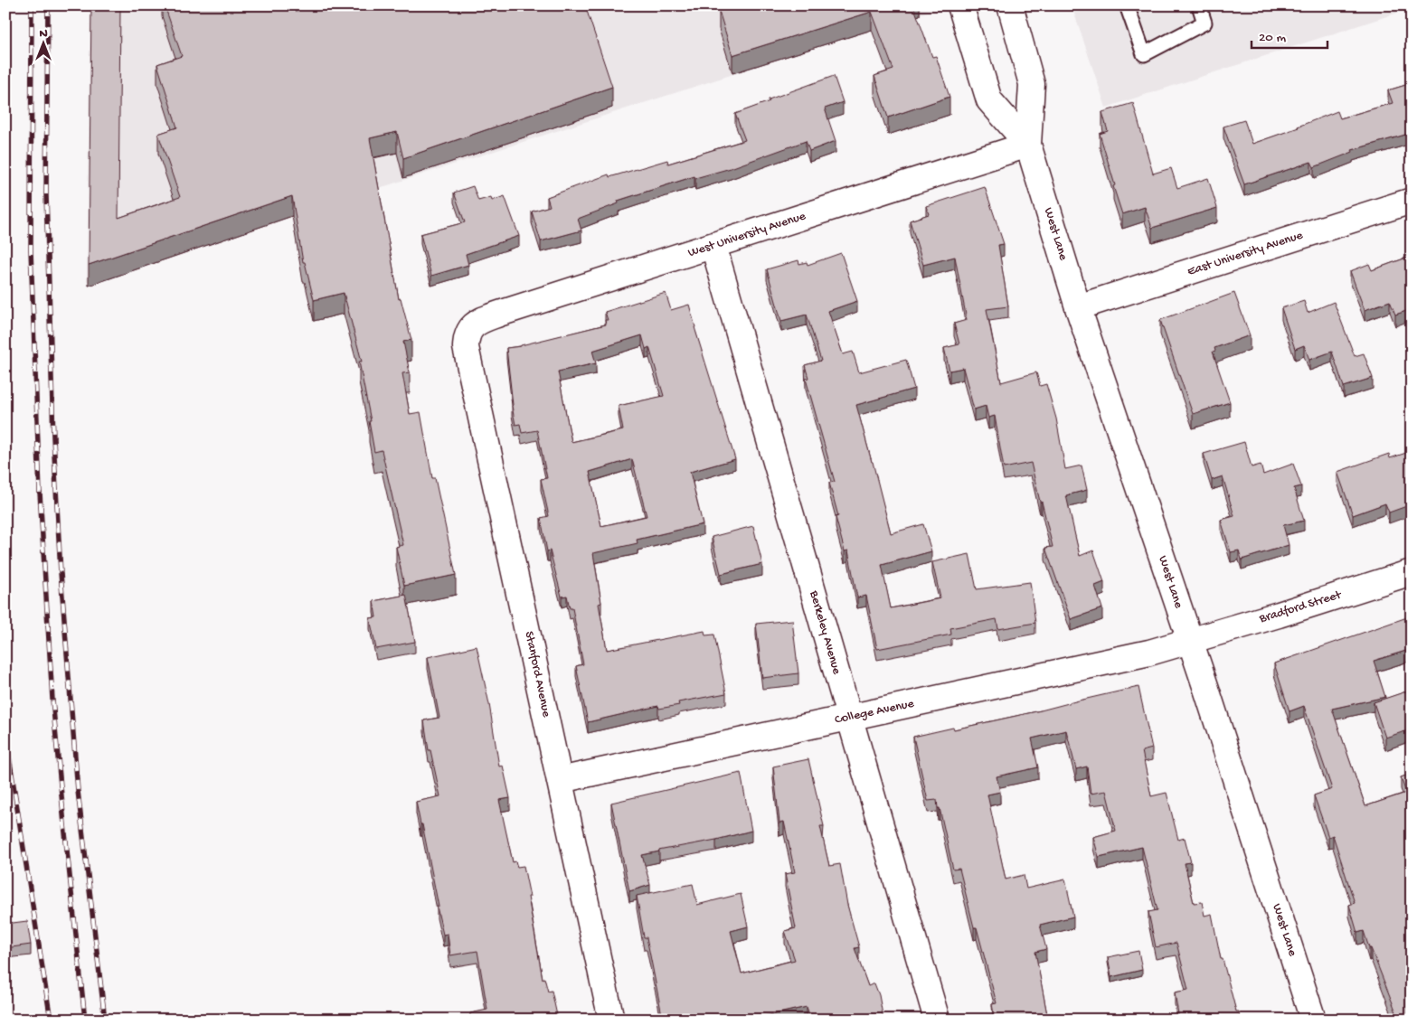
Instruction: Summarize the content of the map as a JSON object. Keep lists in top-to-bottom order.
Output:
{
  "streets": {
    "street": [
      "West Lane",
      "West University Avenue",
      "East University Avenue",
      "Bradford Street",
      "Berkeley Avenue",
      "Stanford Avenue",
      "College Avenue"
    ]
  },
  "crossings": [
    ["West Lane", "West University Avenue"],
    ["West Lane", "East University Avenue"],
    ["West Lane", "Bradford Street"],
    ["West Lane", "College Avenue"],
    ["West University Avenue", "Berkeley Avenue"],
    ["West University Avenue", "Stanford Avenue"],
    ["Bradford Street", "College Avenue"],
    ["Berkeley Avenue", "College Avenue"],
    ["Stanford Avenue", "College Avenue"]
  ],
  "scale_bar": "20 m",
  "north": "top"
}
